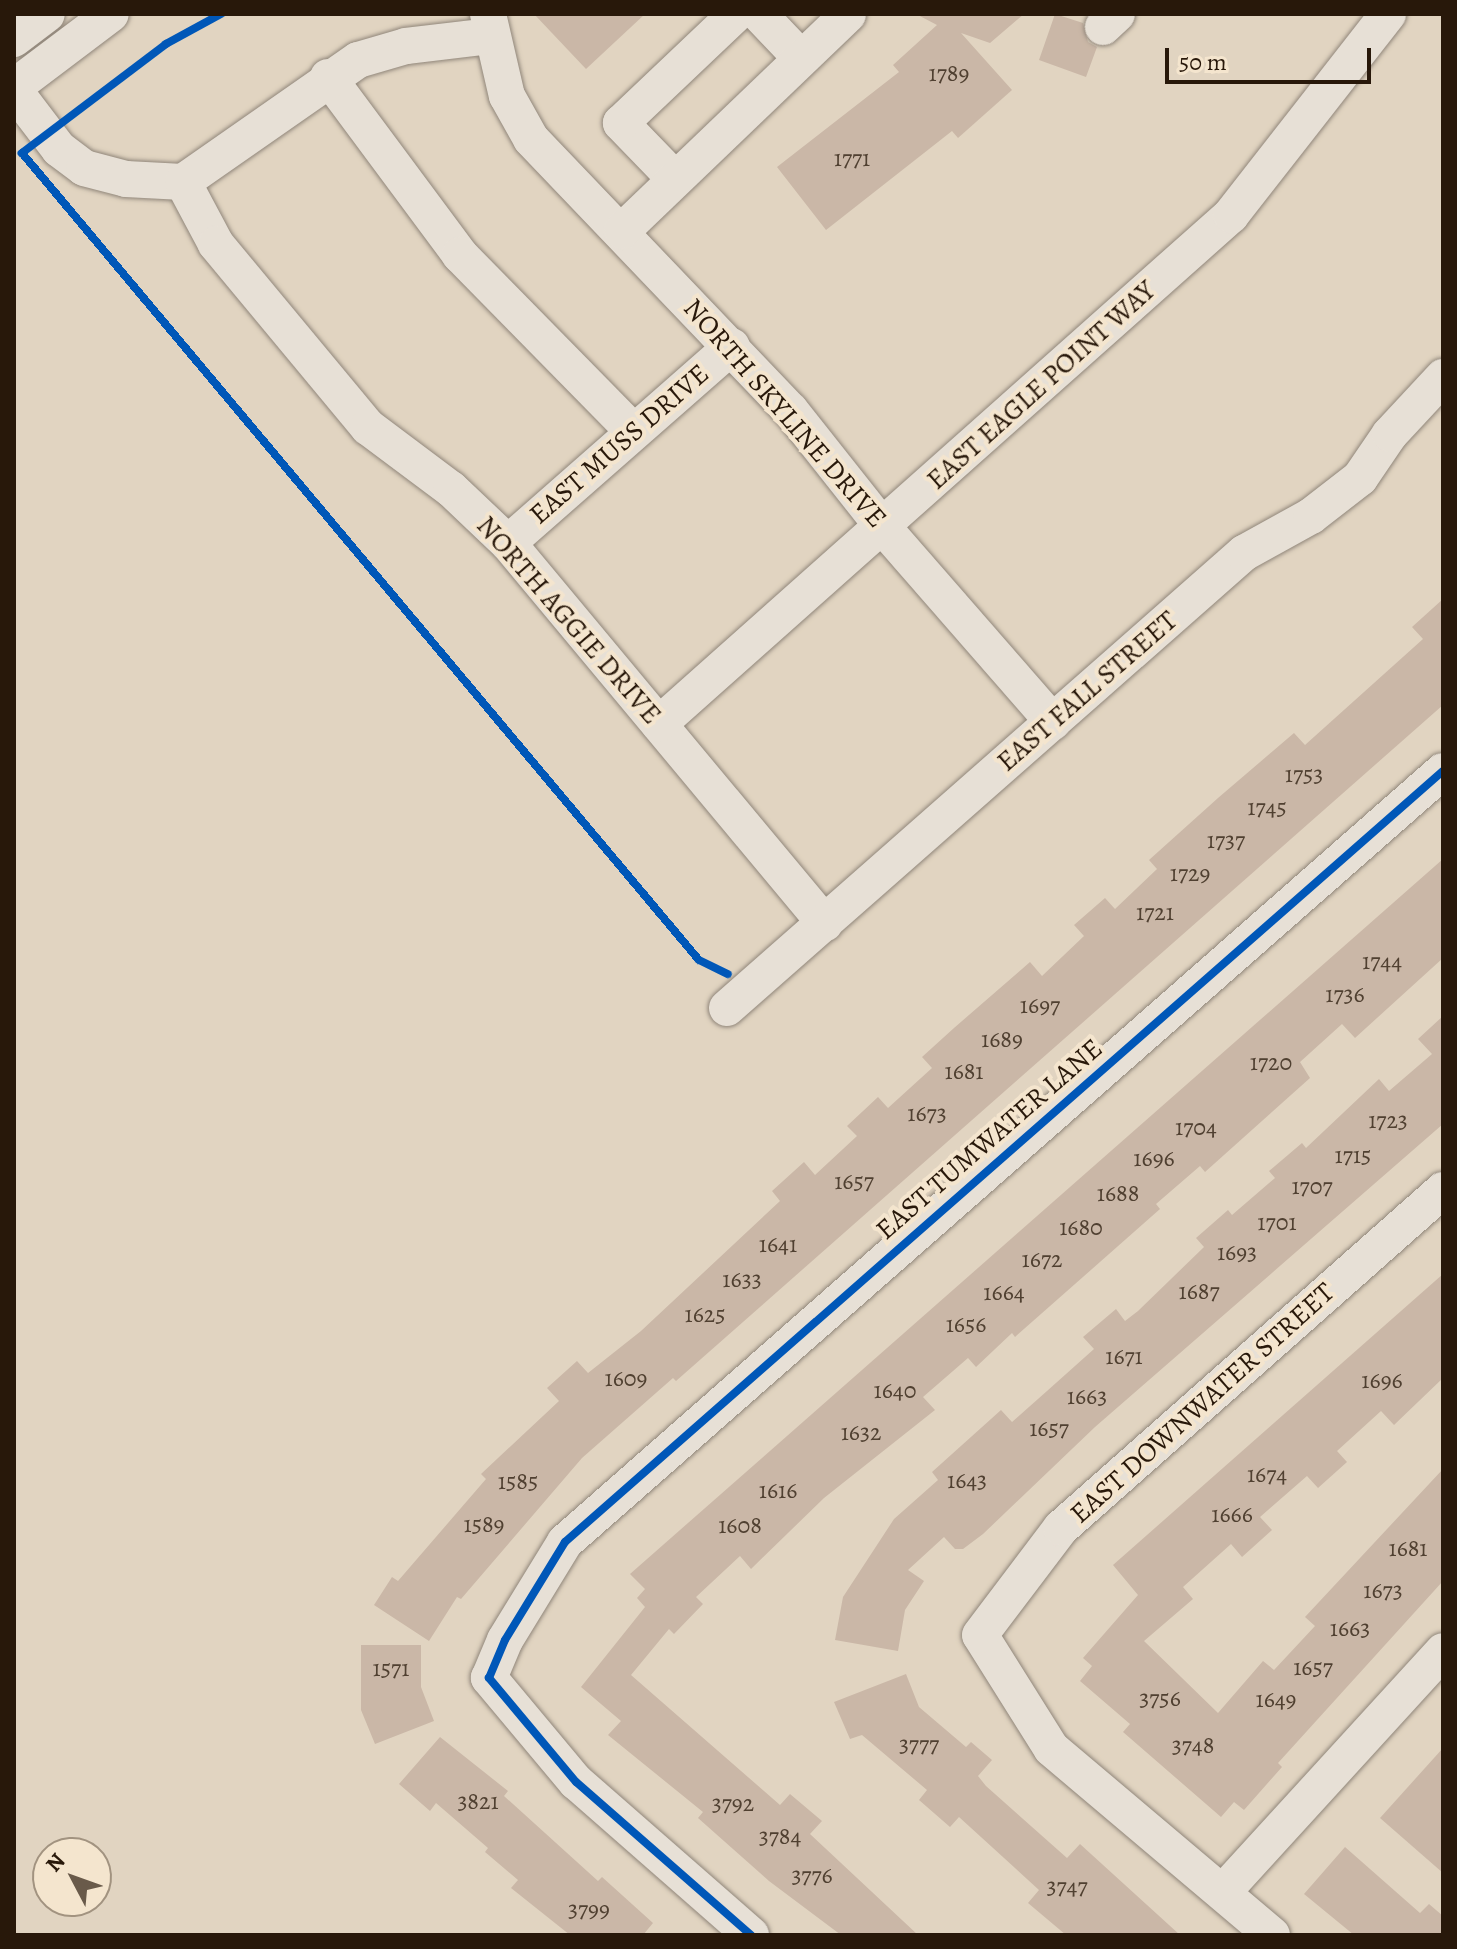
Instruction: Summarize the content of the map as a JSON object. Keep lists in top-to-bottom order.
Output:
{
  "streets": {
    "street": [
      "EAST EAGLE POINT WAY",
      "NORTH SKYLINE DRIVE",
      "EAST MUSS DRIVE",
      "NORTH AGGIE DRIVE",
      "EAST FALL STREET",
      "EAST TUMWATER LANE",
      "EAST DOWNWATER STREET"
    ]
  },
  "crossings": [
    ["EAST EAGLE POINT WAY", "NORTH SKYLINE DRIVE"],
    ["EAST EAGLE POINT WAY", "NORTH AGGIE DRIVE"],
    ["NORTH SKYLINE DRIVE", "EAST MUSS DRIVE"],
    ["NORTH SKYLINE DRIVE", "EAST FALL STREET"],
    ["EAST MUSS DRIVE", "NORTH AGGIE DRIVE"],
    ["NORTH AGGIE DRIVE", "EAST FALL STREET"]
  ],
  "house_numbers": [
    "1789",
    "1771",
    "1753",
    "1745",
    "1737",
    "1729",
    "1721",
    "1744",
    "1736",
    "1697",
    "1689",
    "1720",
    "1681",
    "1673",
    "1723",
    "1704",
    "1715",
    "1696",
    "1657",
    "1707",
    "1688",
    "1701",
    "1680",
    "1641",
    "1693",
    "1672",
    "1633",
    "1687",
    "1664",
    "1625",
    "1656",
    "1671",
    "1609",
    "1696",
    "1640",
    "1663",
    "1657",
    "1632",
    "1674",
    "1643",
    "1585",
    "1616",
    "1666",
    "1589",
    "1608",
    "1681",
    "1673",
    "1663",
    "1657",
    "1571",
    "3756",
    "1649",
    "3777",
    "3748",
    "3821",
    "3792",
    "3784",
    "3776",
    "3747",
    "3799"
  ],
  "scale_bar": "50 m",
  "north": "top left"
}
